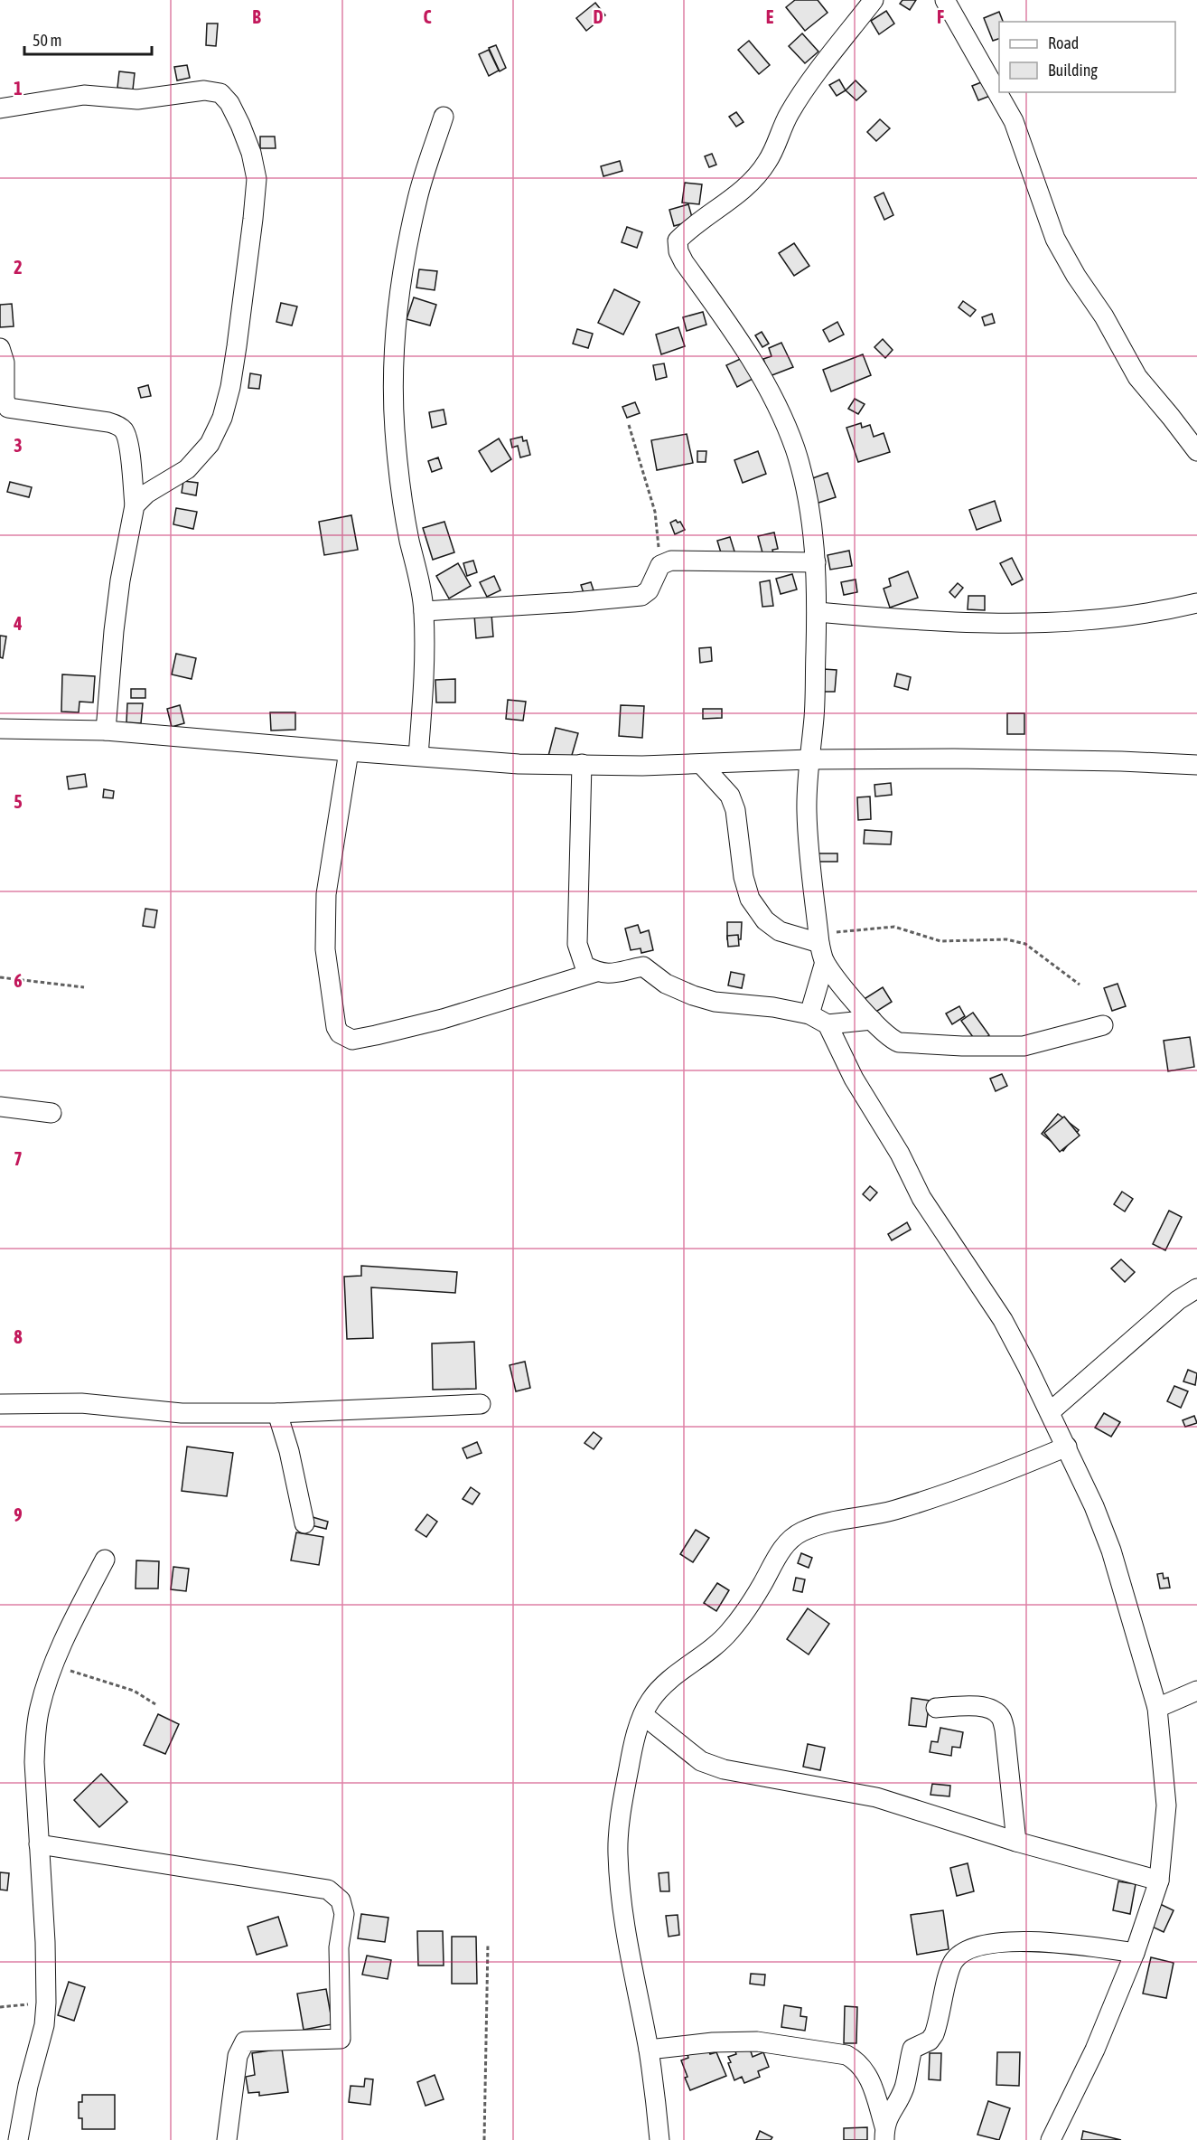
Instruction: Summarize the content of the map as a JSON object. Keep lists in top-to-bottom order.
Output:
{
  "legend": ["Road", "Building"],
  "scale_bar": "50 m",
  "grid": {
    "columns": [
      "B",
      "C",
      "D",
      "E",
      "F"
    ],
    "rows": [
      "1",
      "2",
      "3",
      "4",
      "5",
      "6",
      "7",
      "8",
      "9"
    ]
  }
}
